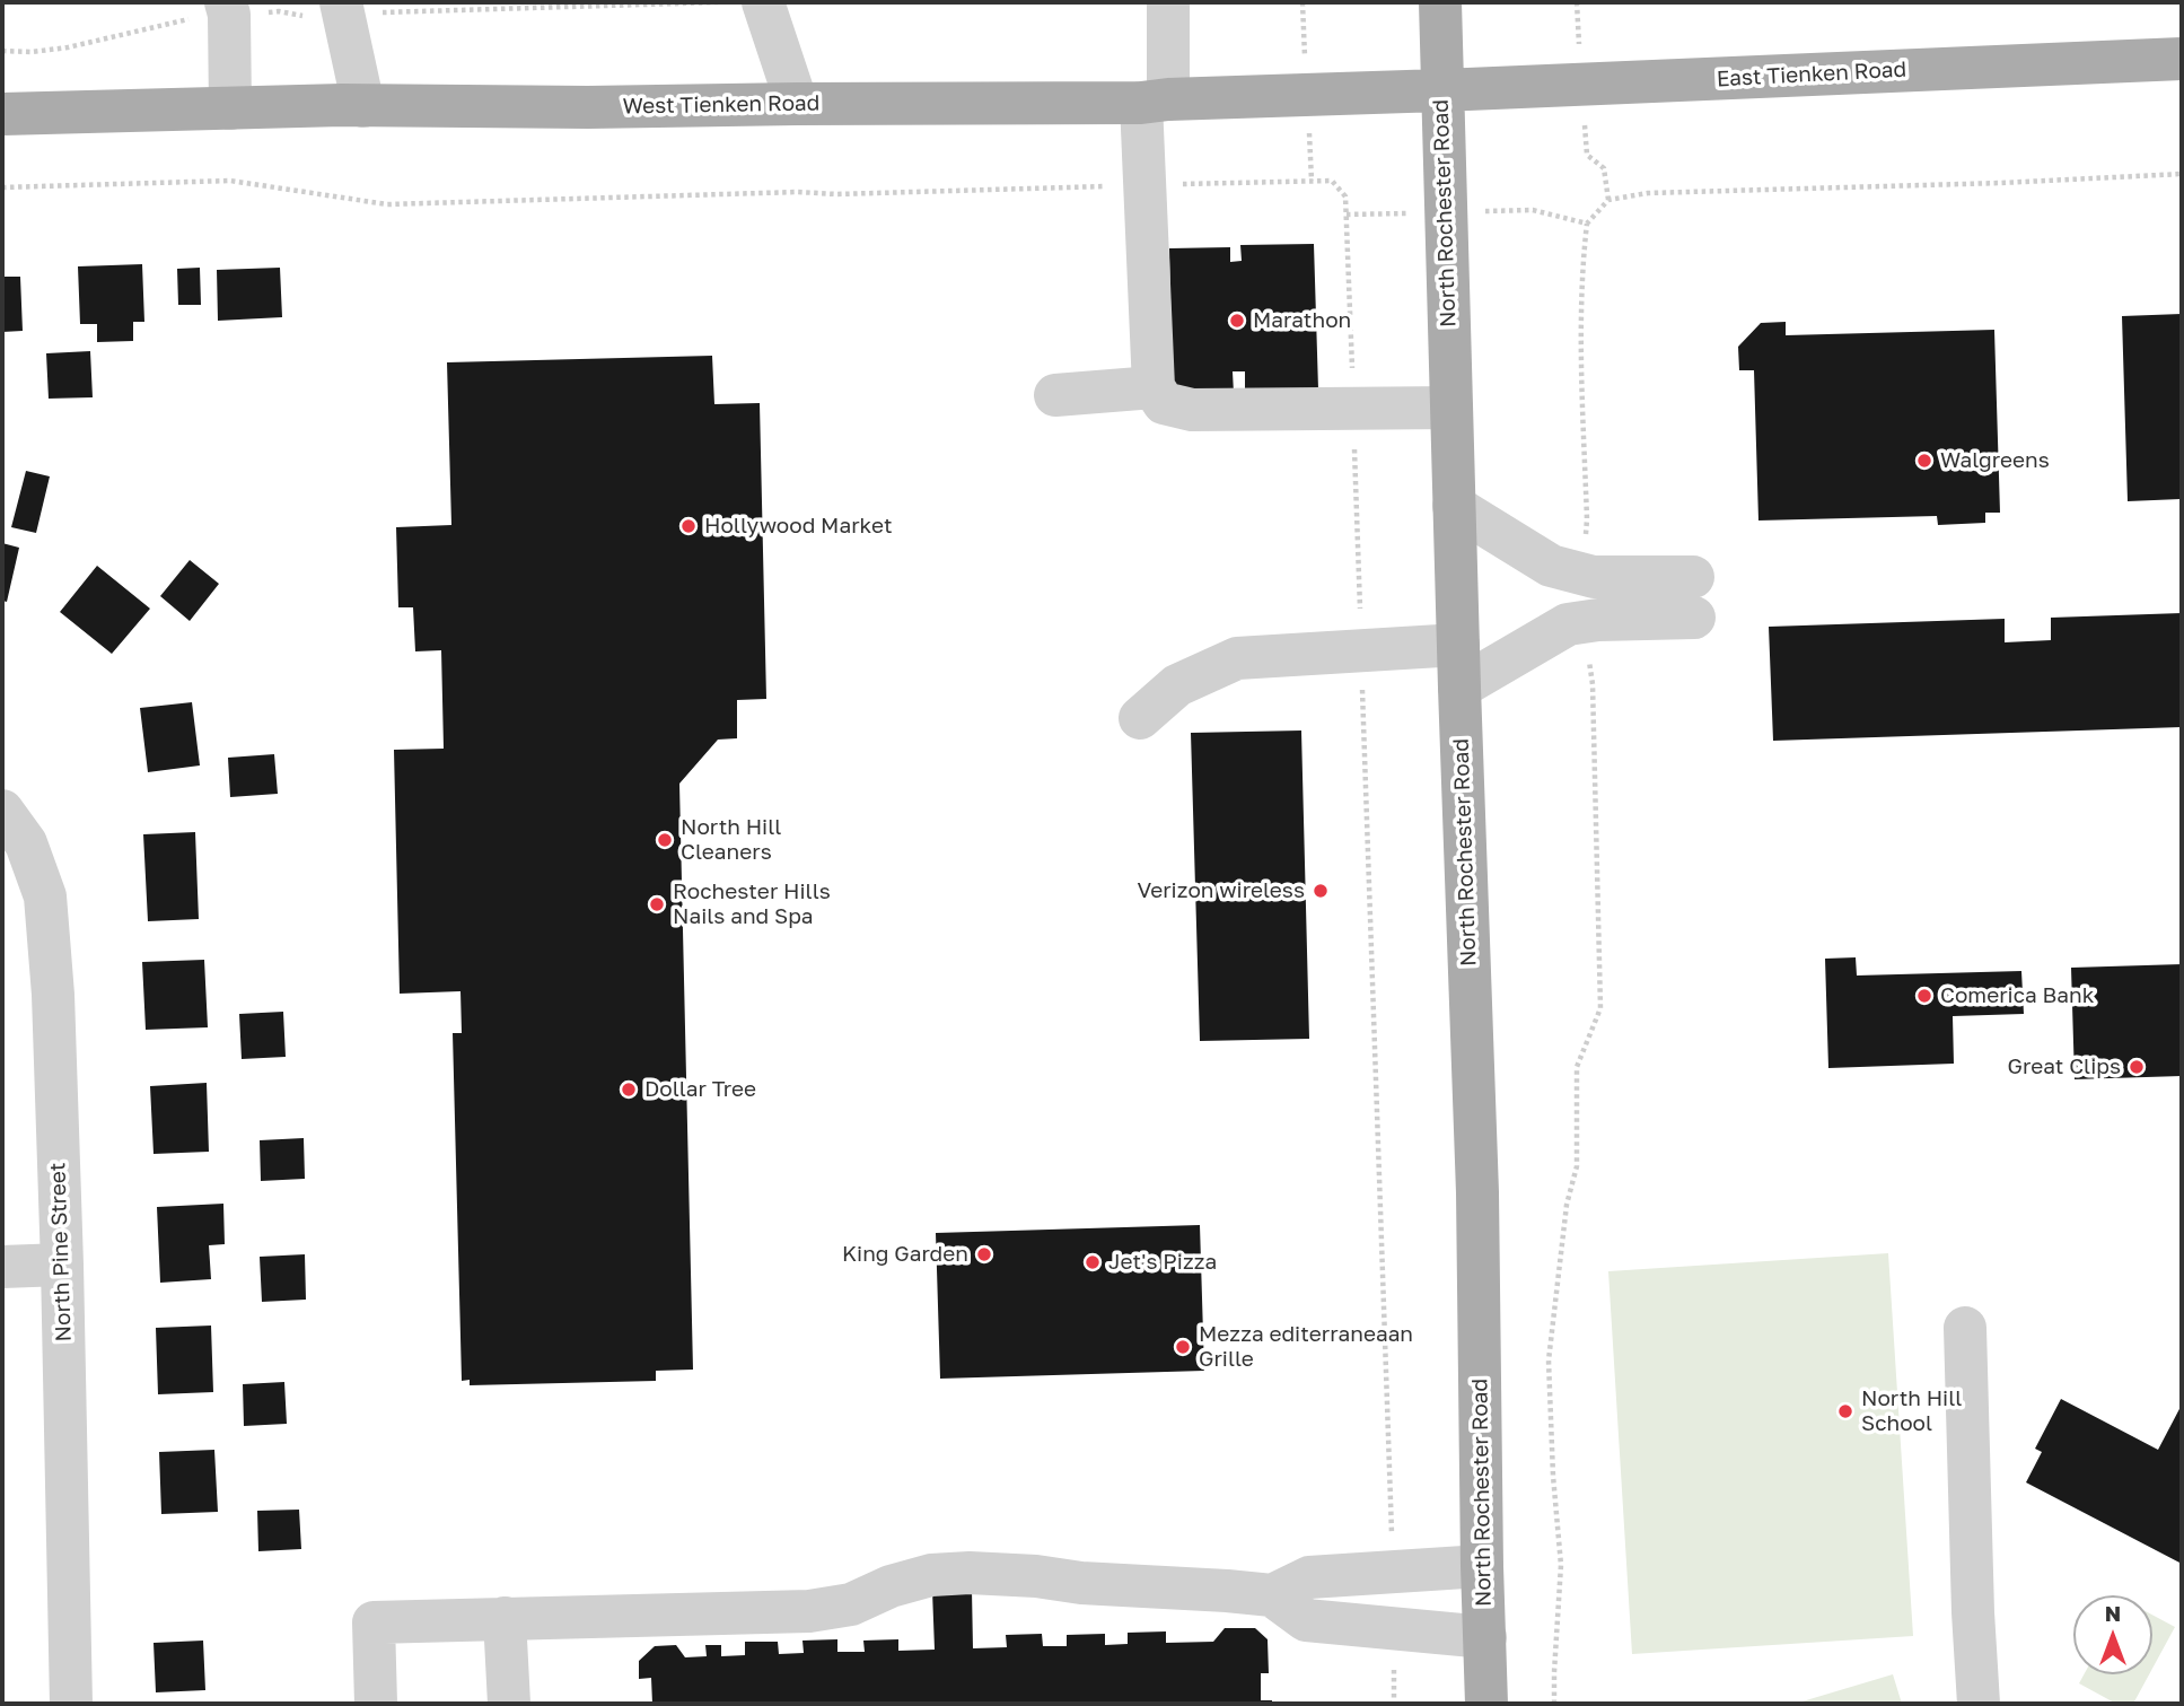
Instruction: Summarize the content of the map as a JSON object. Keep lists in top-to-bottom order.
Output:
{
  "streets": {
    "main road": ["East Tienken Road", "West Tienken Road", "North Rochester Road"],
    "street": ["North Pine Street"]
  },
  "crossings": [
    ["East Tienken Road", "West Tienken Road"],
    ["East Tienken Road", "North Rochester Road"],
    ["West Tienken Road", "North Rochester Road"]
  ],
  "places": [
    "Marathon",
    "Walgreens",
    "Hollywood Market",
    "North Hill Cleaners",
    "Verizon wireless",
    "Rochester Hills Nails and Spa",
    "Comerica Bank",
    "Great Clips",
    "Dollar Tree",
    "King Garden",
    "Jet's Pizza",
    "Mezza editerraneaan Grille",
    "North Hill School"
  ],
  "north": "top"
}
